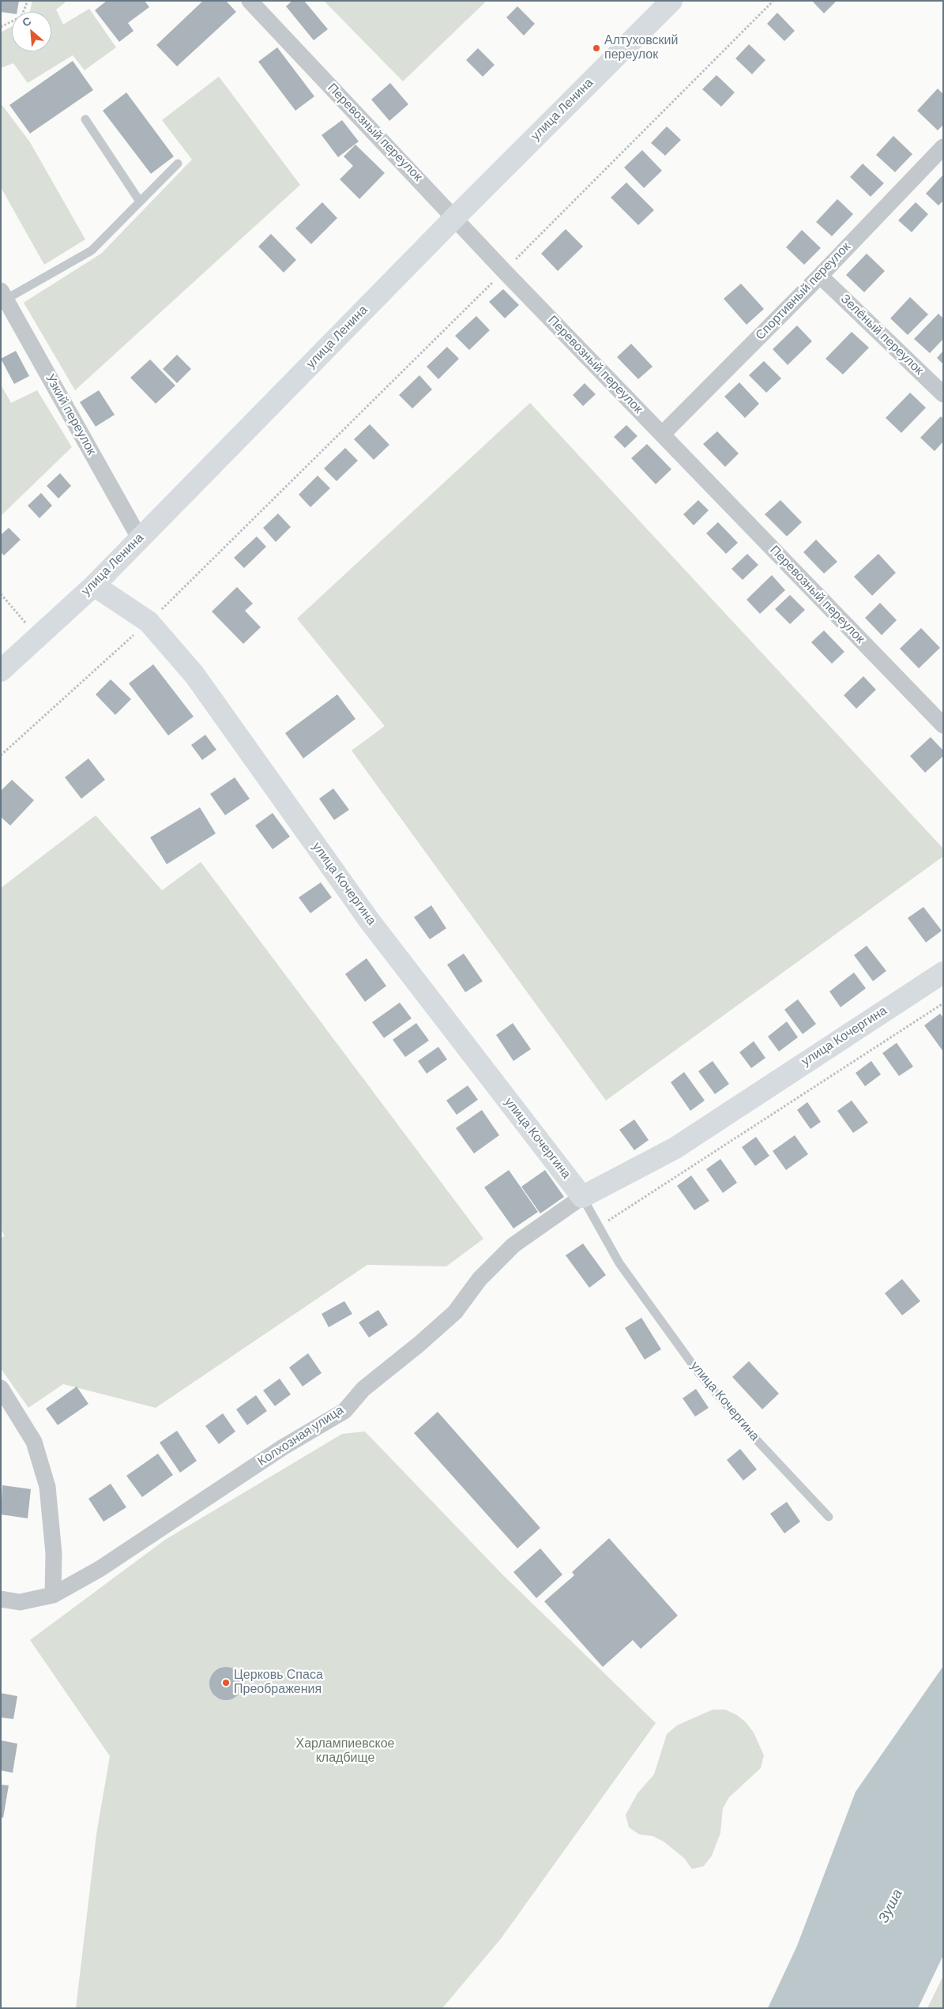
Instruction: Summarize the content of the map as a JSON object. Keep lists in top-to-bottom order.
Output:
{
  "streets": {
    "main road": ["улица Ленина", "улица Кочергина"],
    "street": [
      "Перевозный переулок",
      "Спортивный переулок",
      "Зелёный переулок",
      "Узкий переулок",
      "Колхозная улица"
    ]
  },
  "crossings": [
    ["улица Ленина", "Перевозный переулок"],
    ["улица Ленина", "Узкий переулок"],
    ["улица Ленина", "улица Кочергина"],
    ["Перевозный переулок", "Спортивный переулок"],
    ["Спортивный переулок", "Зелёный переулок"],
    ["улица Кочергина", "Колхозная улица"]
  ],
  "water": ["Зуша"],
  "parks": ["Харлампиевское кладбище"],
  "places": ["Алтуховский переулок", "Церковь Спаса Преображения"],
  "north": "top left"
}
